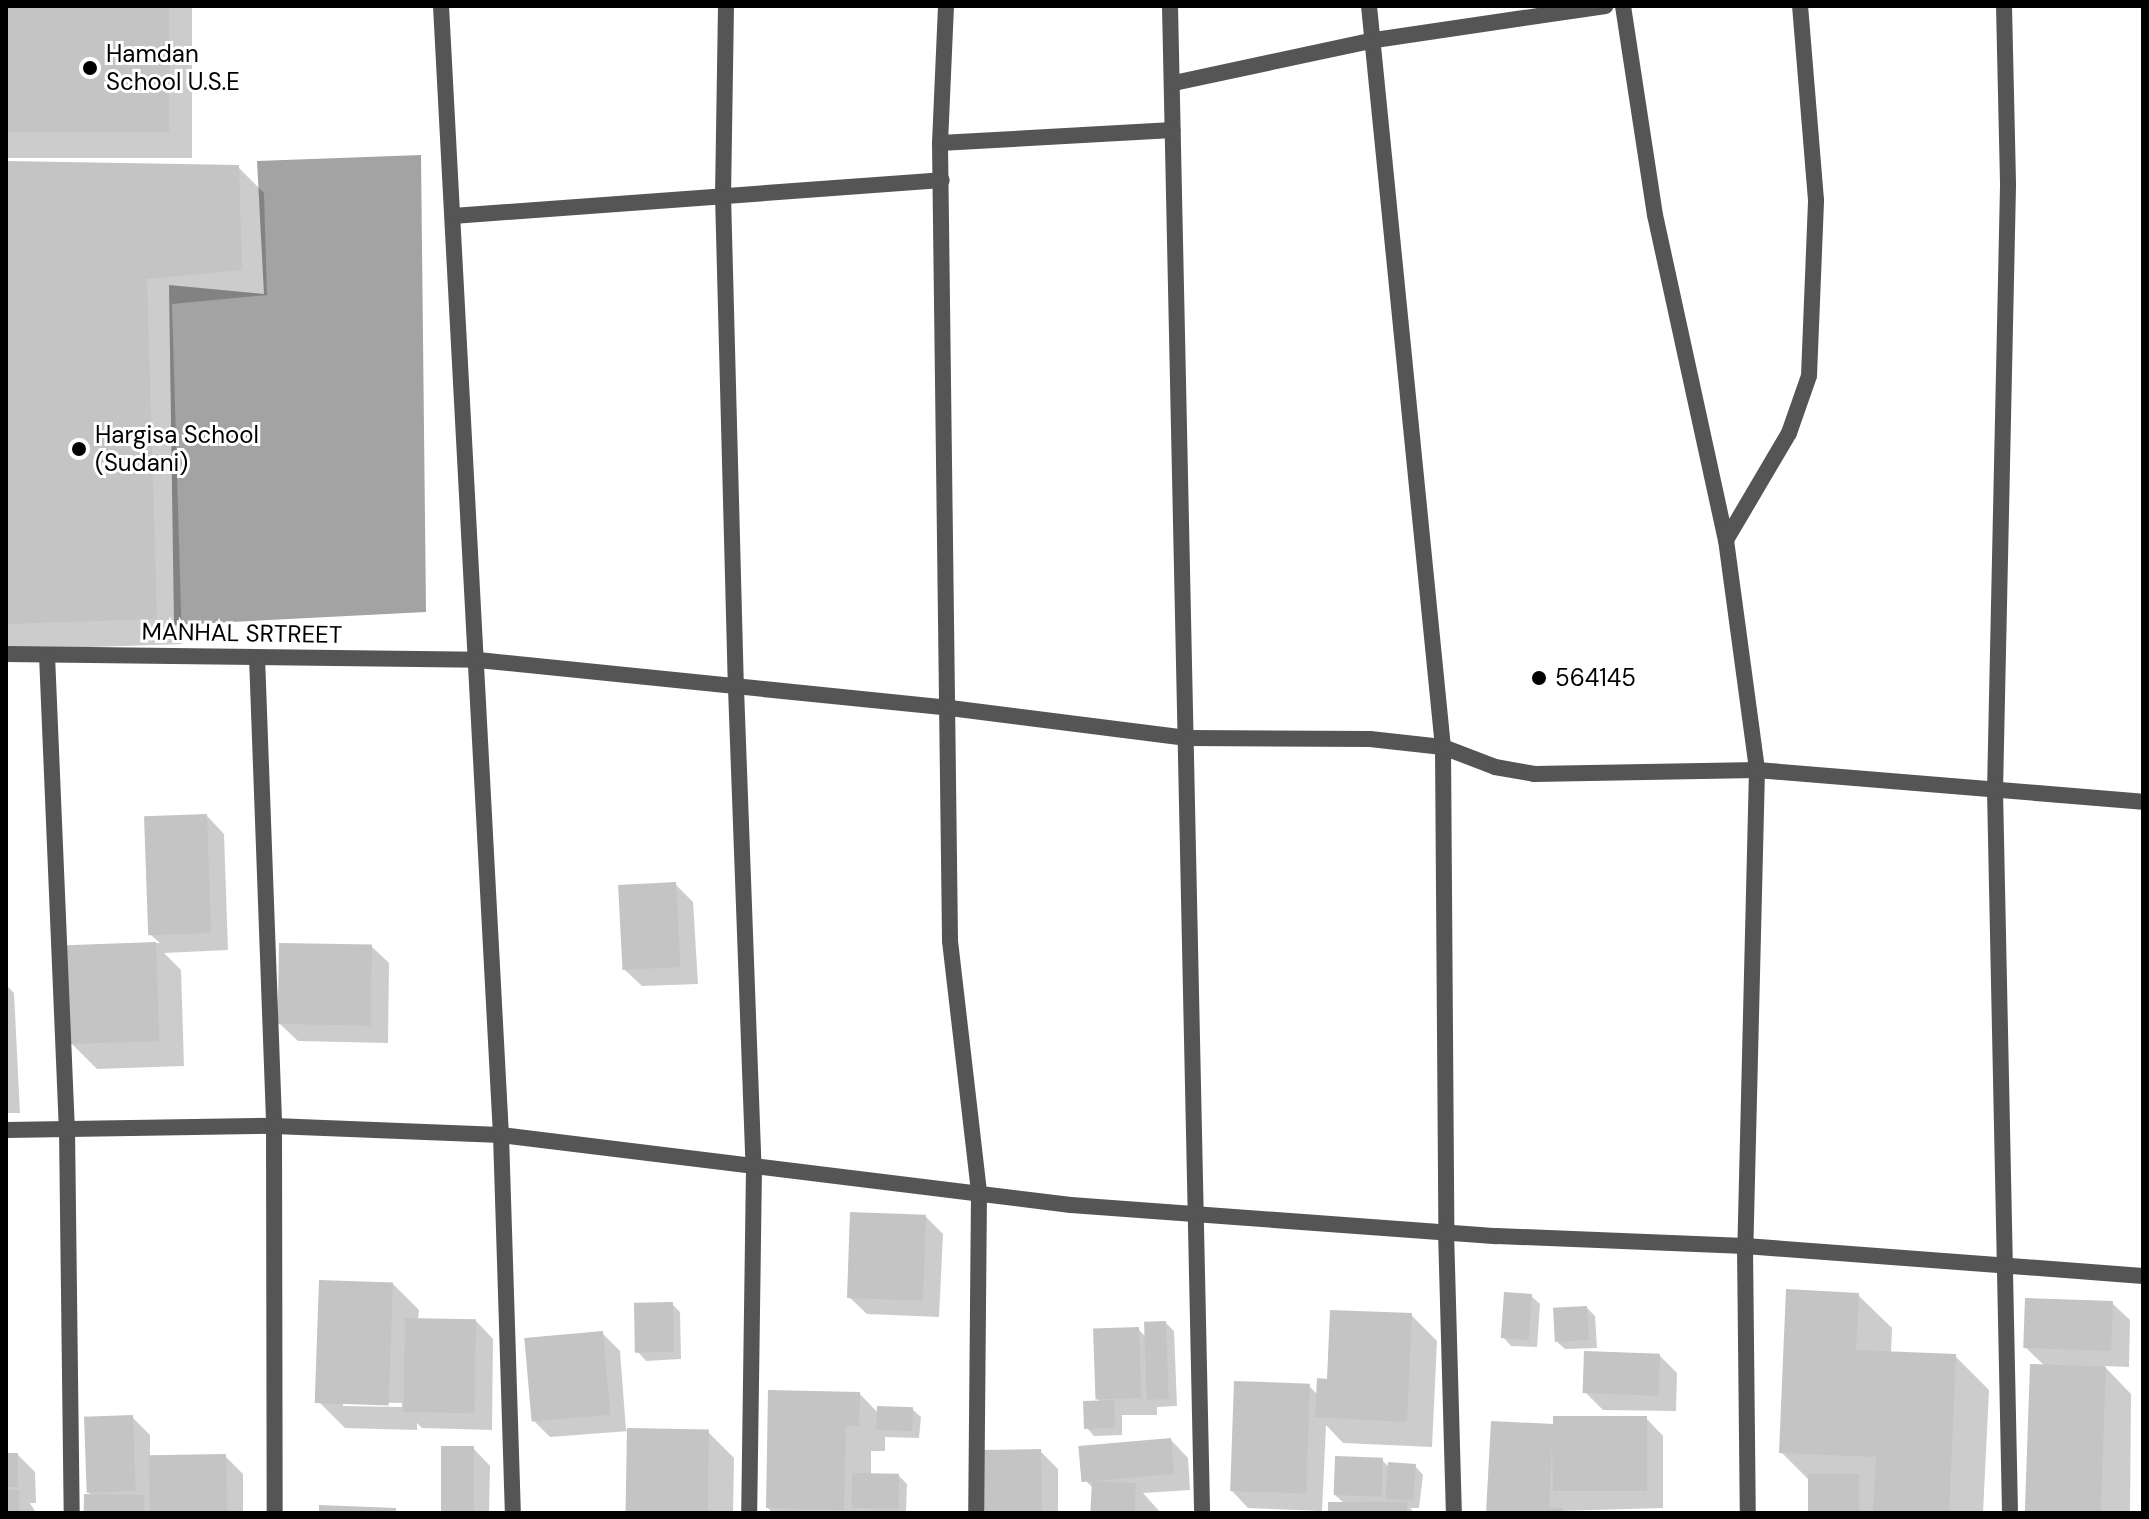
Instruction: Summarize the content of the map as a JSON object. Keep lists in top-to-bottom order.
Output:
{
  "streets": {
    "street": ["MANHAL SRTREET"]
  },
  "places": ["Hamdan School U.S.E", "Hargisa School (Sudani)", "564145"]
}
